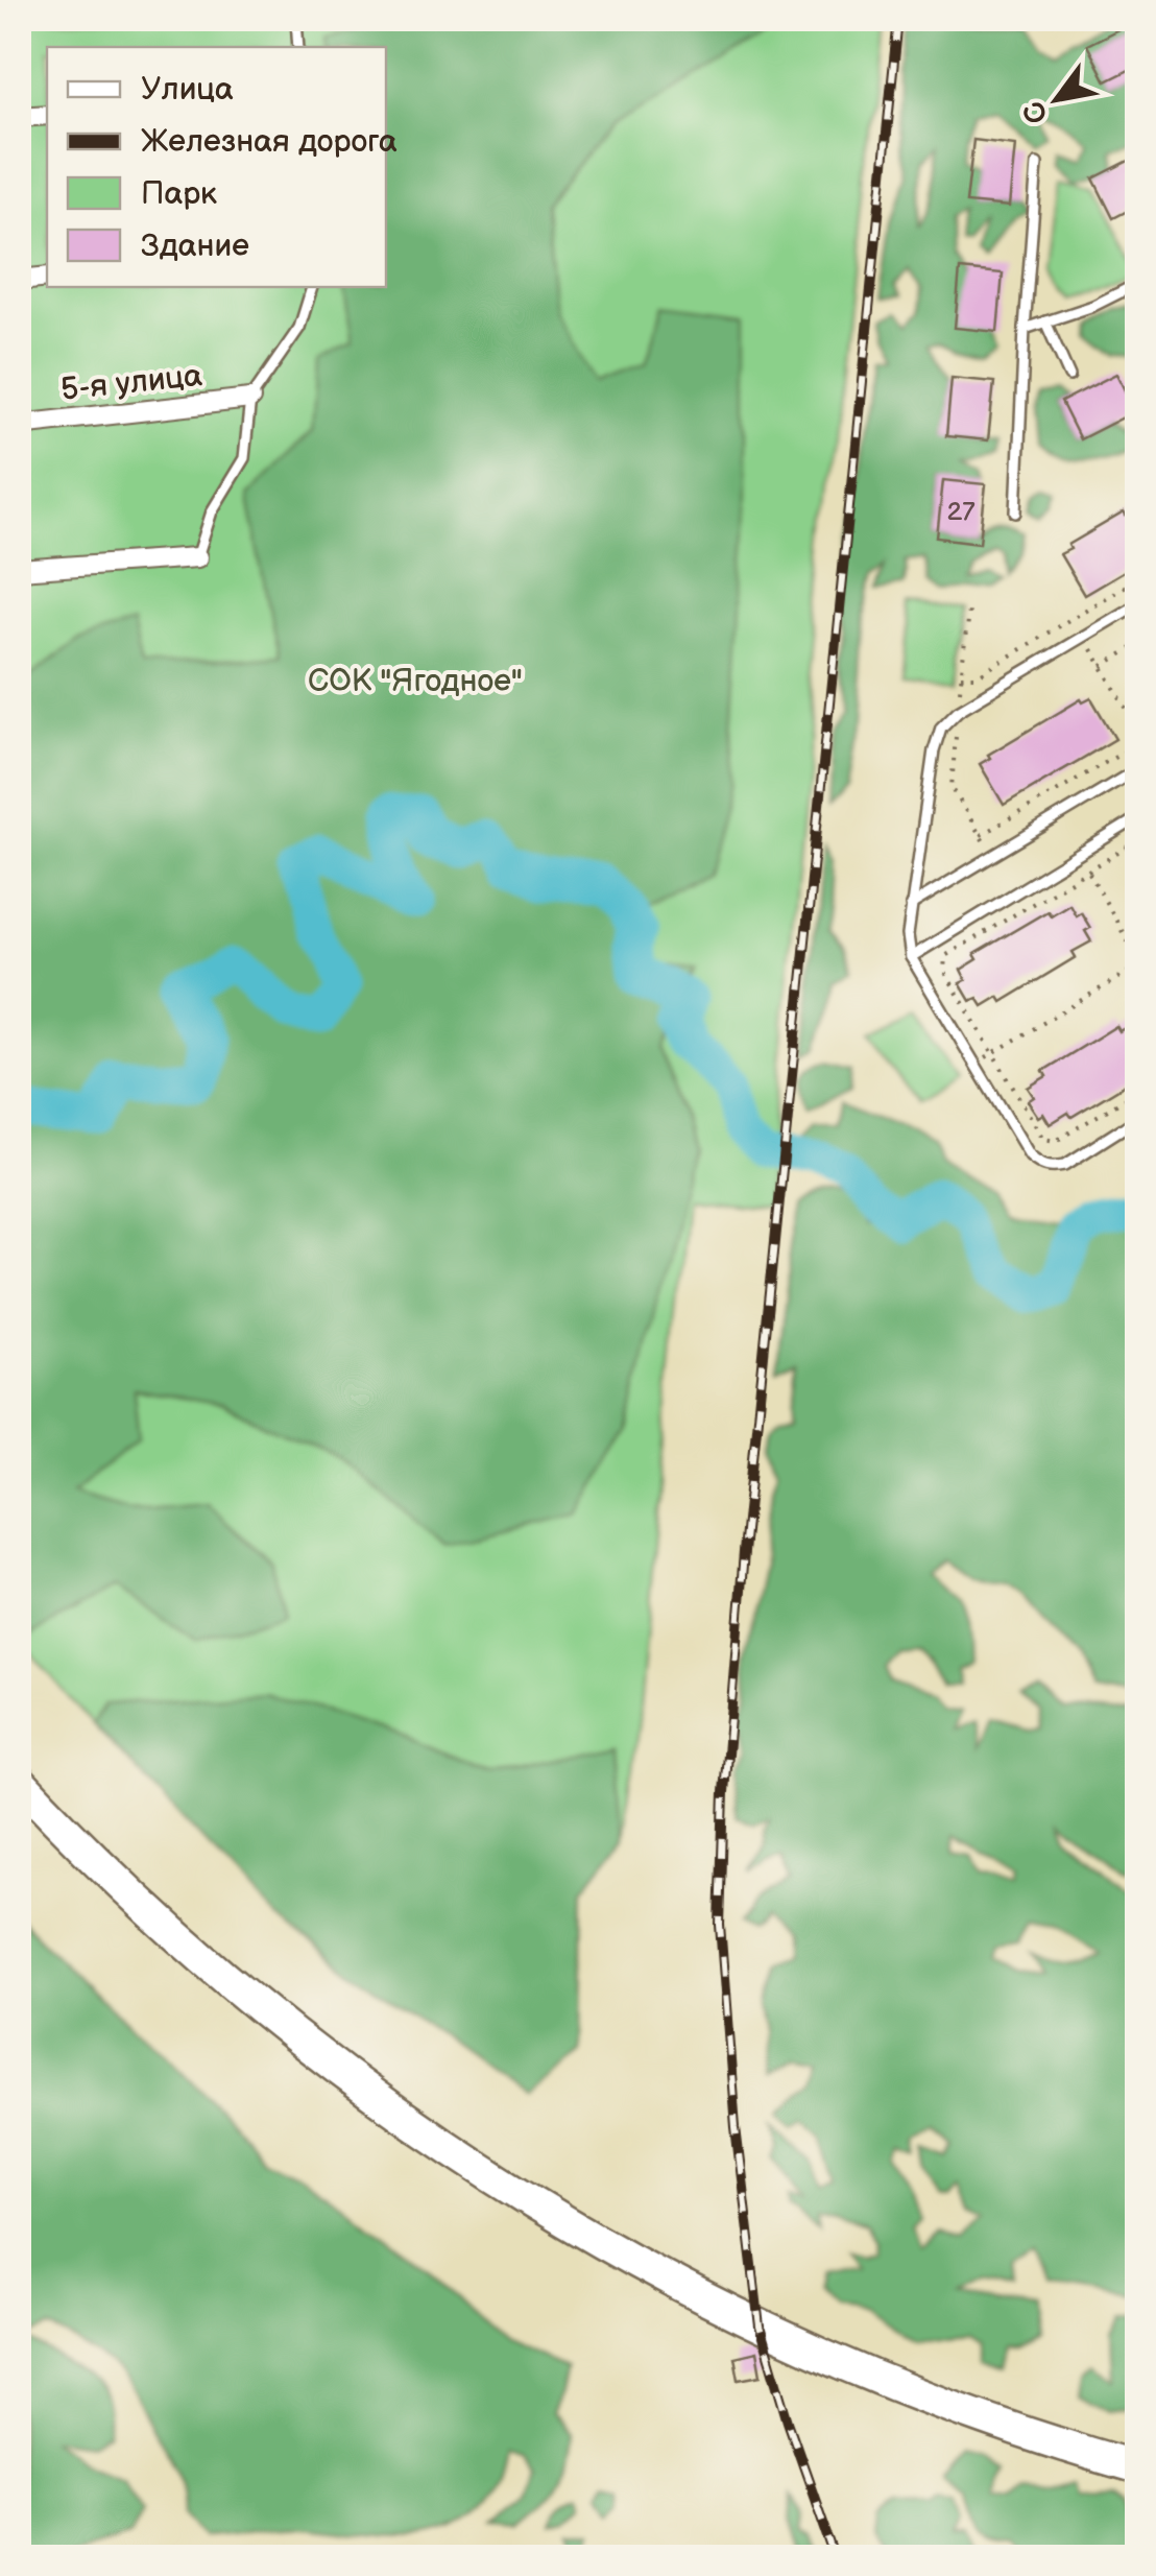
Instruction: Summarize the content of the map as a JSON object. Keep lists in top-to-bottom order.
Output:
{
  "streets": {
    "street": ["5-я улица"]
  },
  "parks": ["СОК \"Ягодное\""],
  "house_numbers": ["27"],
  "legend": [
    "Улица",
    "Железная дорога",
    "Парк",
    "Здание"
  ],
  "north": "bottom left"
}
